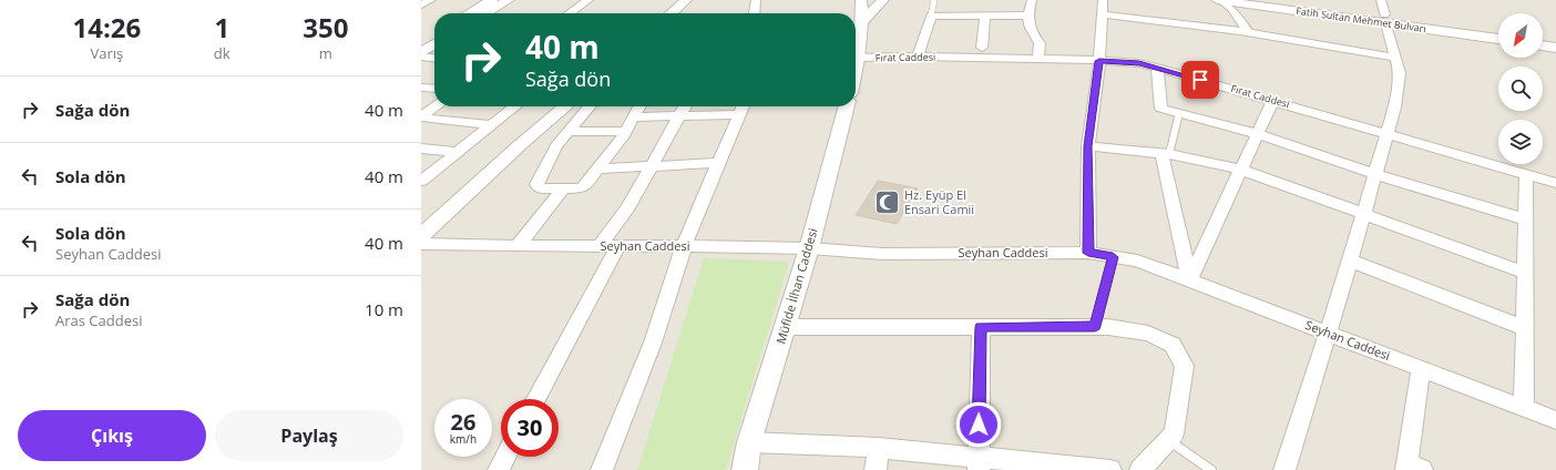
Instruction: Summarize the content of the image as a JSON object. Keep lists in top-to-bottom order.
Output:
{
  "streets": {
    "street": [
      "Fatih Sultan Mehmet Bulvarı",
      "Fırat Caddesi",
      "Seyhan Caddesi",
      "Müfide İlhan Caddesi"
    ]
  },
  "crossings": [
    ["Seyhan Caddesi", "Müfide İlhan Caddesi"]
  ],
  "places": {
    "mosque": ["Hz. Eyüp El Ensari Camii"]
  },
  "north": "bottom left",
  "page": {
    "eta": [
      "14:26",
      "Varış",
      "1",
      "dk",
      "350",
      "m"
    ],
    "turn": ["40 m", "Sağa dön"],
    "list": [
      {
        "name": "Sağa dön",
        "value": "40 m"
      },
      {
        "name": "Sola dön",
        "value": "40 m"
      },
      {
        "name": "Sola dön",
        "note": "Seyhan Caddesi",
        "value": "40 m"
      },
      {
        "name": "Sağa dön",
        "note": "Aras Caddesi",
        "value": "10 m"
      }
    ],
    "speed": "26 km/h",
    "limit": "30",
    "buttons": ["Çıkış", "Paylaş"]
  }
}
